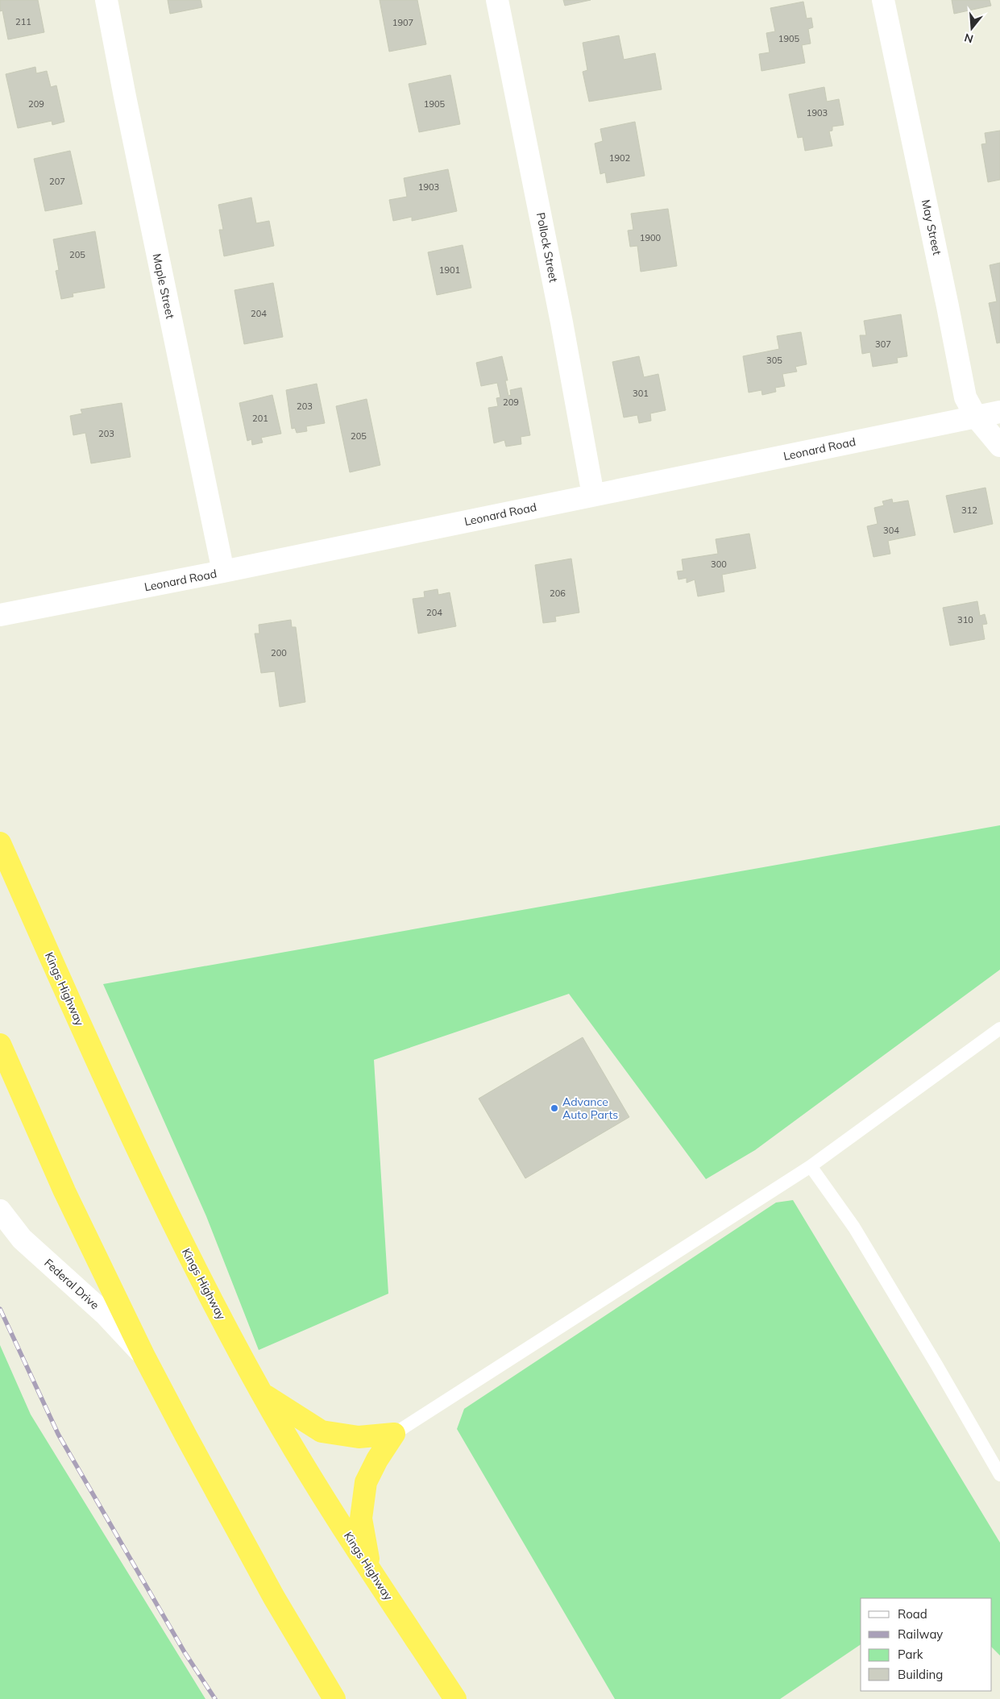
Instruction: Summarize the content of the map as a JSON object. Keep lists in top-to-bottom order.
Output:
{
  "streets": {
    "highway": ["Kings Highway"],
    "street": [
      "May Street",
      "Pollock Street",
      "Maple Street",
      "Leonard Road",
      "Federal Drive"
    ]
  },
  "crossings": [
    ["May Street", "Leonard Road"],
    ["Pollock Street", "Leonard Road"],
    ["Maple Street", "Leonard Road"]
  ],
  "places": ["Advance Auto Parts"],
  "house_numbers": [
    "211",
    "1907",
    "1905",
    "209",
    "1905",
    "1903",
    "1902",
    "207",
    "1903",
    "1900",
    "205",
    "1901",
    "204",
    "307",
    "305",
    "301",
    "209",
    "203",
    "201",
    "203",
    "205",
    "312",
    "304",
    "300",
    "206",
    "204",
    "310",
    "200"
  ],
  "legend": [
    "Road",
    "Railway",
    "Park",
    "Building"
  ],
  "north": "bottom"
}
